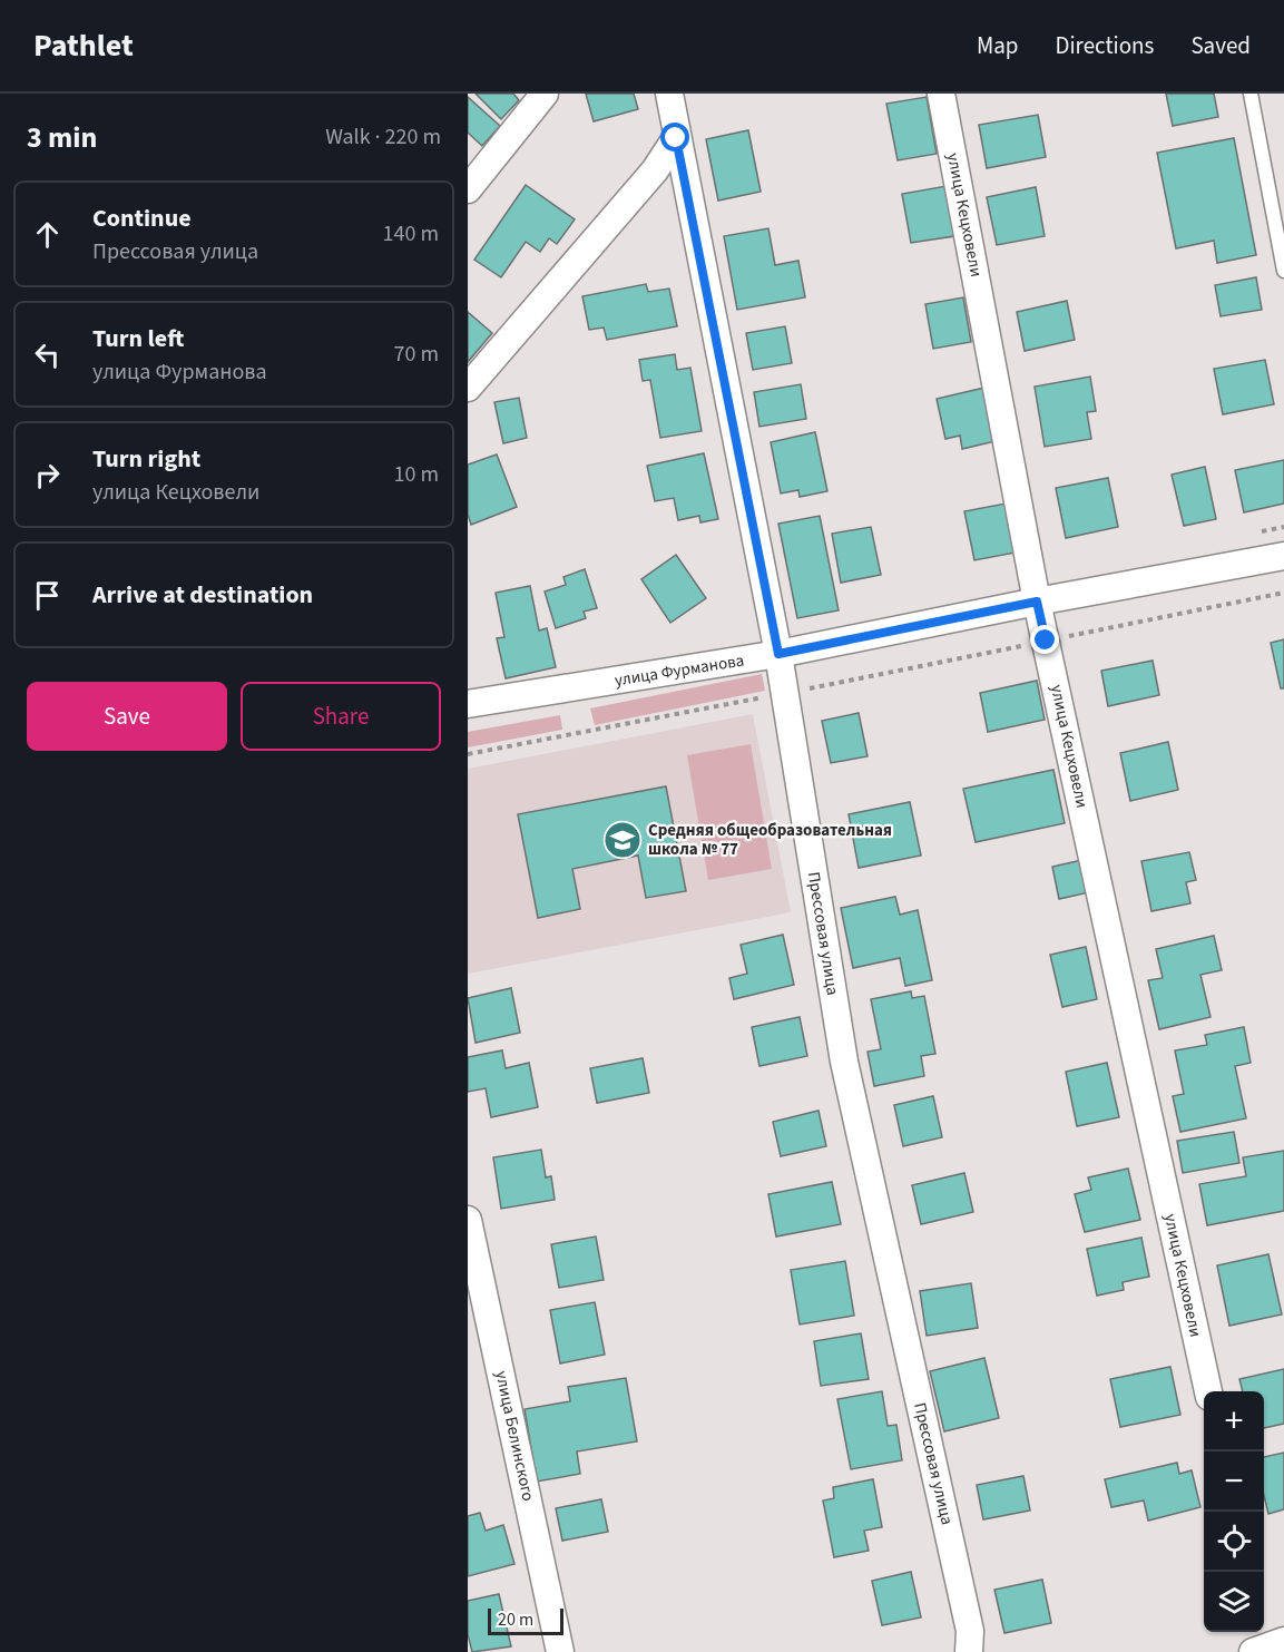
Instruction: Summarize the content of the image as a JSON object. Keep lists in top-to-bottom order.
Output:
{
  "streets": {
    "street": [
      "улица Кецховели",
      "улица Фурманова",
      "Прессовая улица",
      "улица Белинского"
    ]
  },
  "crossings": [
    ["улица Кецховели", "улица Фурманова"],
    ["улица Фурманова", "Прессовая улица"]
  ],
  "places": {
    "school or university": ["Средняя общеобразовательная школа № 77"]
  },
  "scale_bar": "20 m",
  "page": {
    "header": "Pathlet",
    "nav": ["Map", "Directions", "Saved"],
    "heading": ["3 min", "Walk · 220 m"],
    "list": [
      ["Continue", "Прессовая улица", "140 m"],
      ["Turn left", "улица Фурманова", "70 m"],
      ["Turn right", "улица Кецховели", "10 m"],
      "Arrive at destination"
    ],
    "buttons": ["Save", "Share"],
    "map_buttons": ["+", "−"],
    "scale": "20 m"
  }
}
